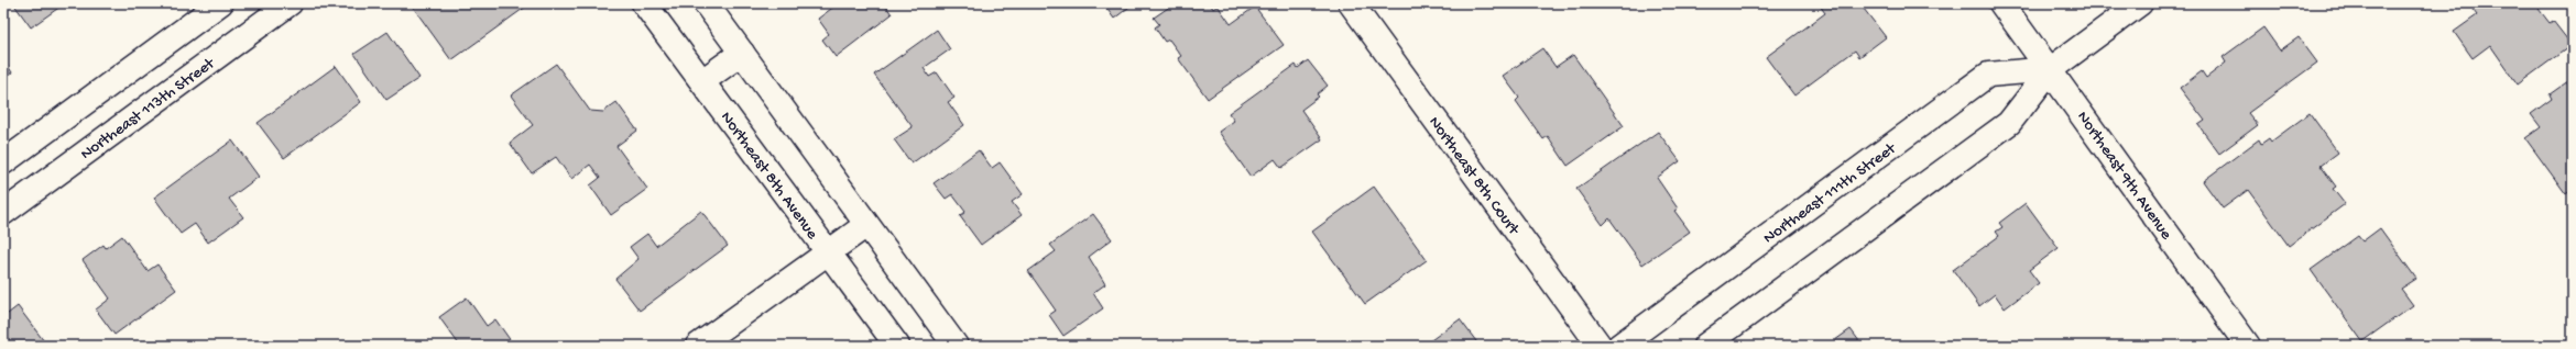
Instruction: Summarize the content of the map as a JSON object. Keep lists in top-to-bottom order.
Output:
{
  "streets": {
    "street": [
      "Northeast 113th Street",
      "Northeast 8th Avenue",
      "Northeast 8th Court",
      "Northeast 9th Avenue",
      "Northeast 111th Street"
    ]
  },
  "crossings": [
    ["Northeast 9th Avenue", "Northeast 111th Street"]
  ]
}
